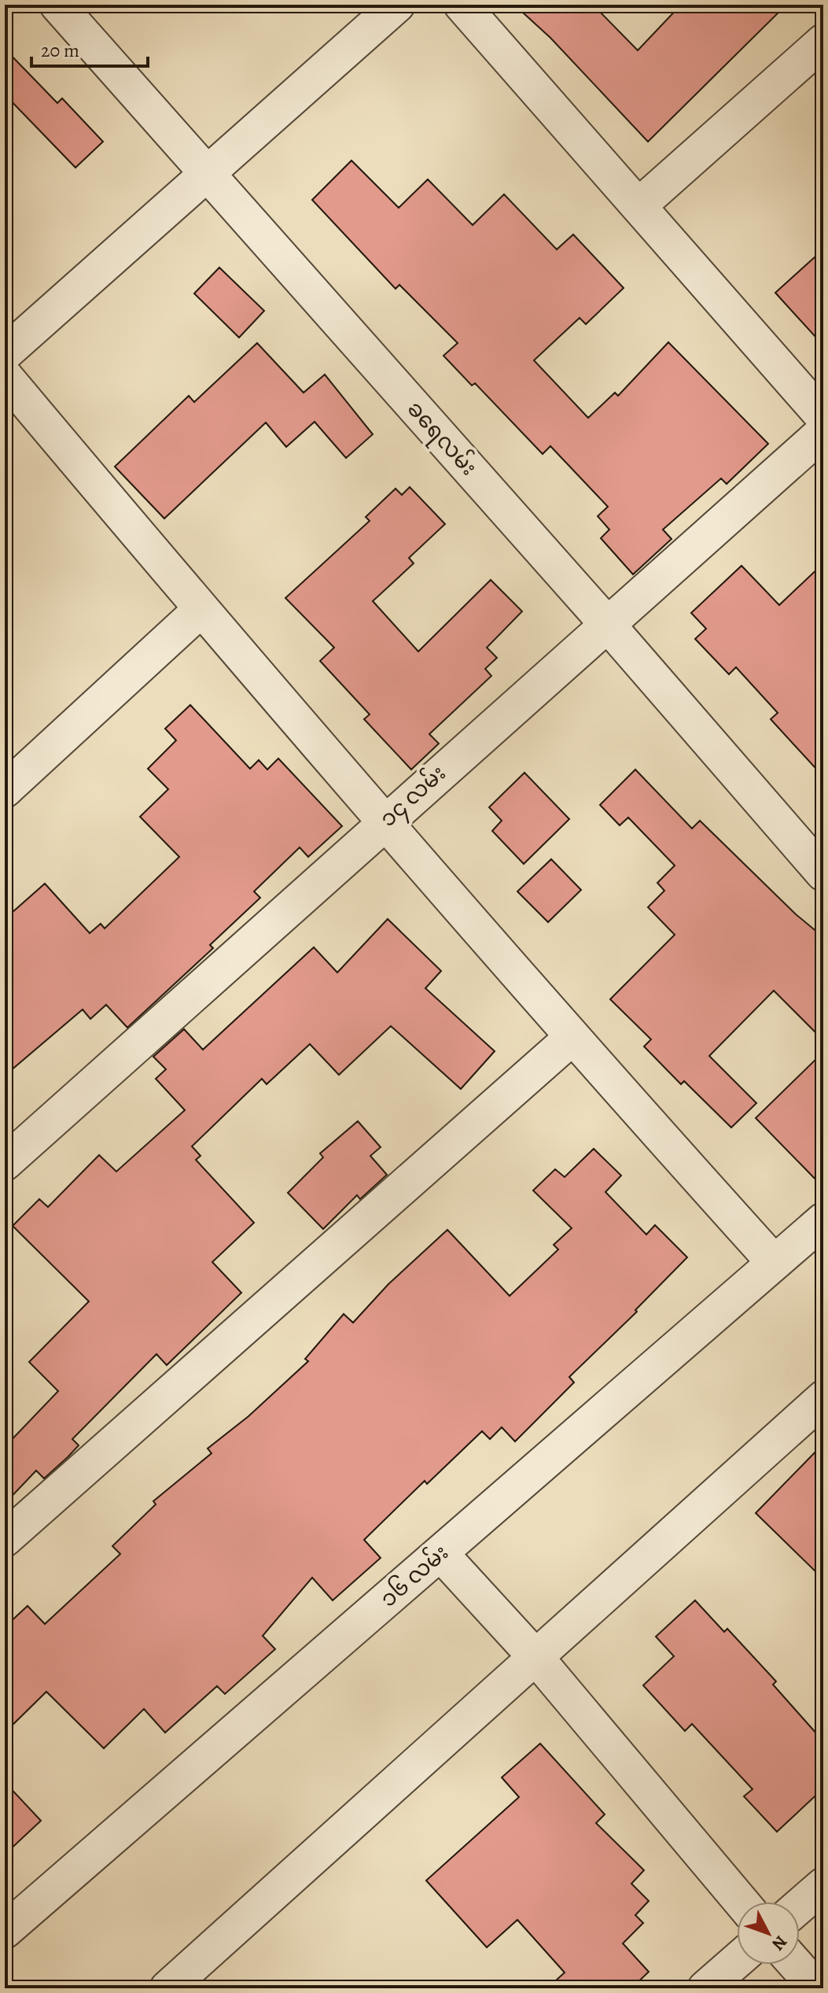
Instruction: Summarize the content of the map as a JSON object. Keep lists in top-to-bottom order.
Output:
{
  "streets": {
    "street": ["ခရေလမ်း", "၁၄ လမ်း", "၁၆ လမ်း"]
  },
  "crossings": [
    ["ခရေလမ်း", "၁၄ လမ်း"]
  ],
  "scale_bar": "20 m",
  "north": "bottom right"
}
